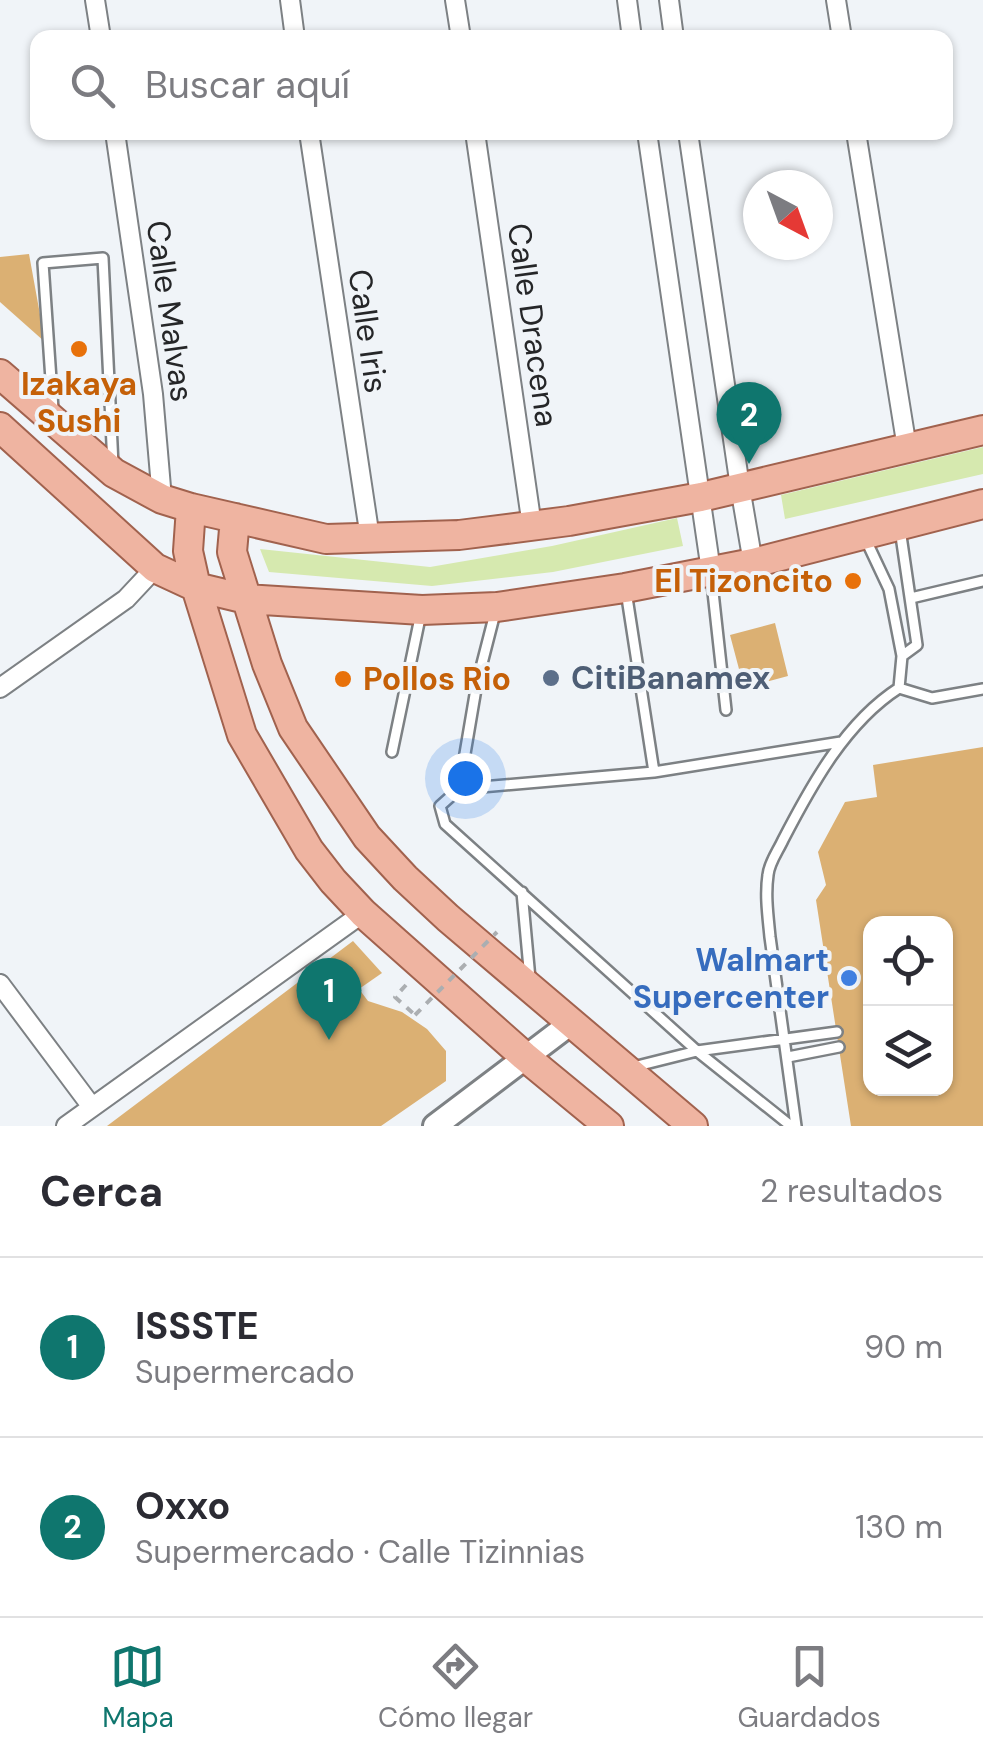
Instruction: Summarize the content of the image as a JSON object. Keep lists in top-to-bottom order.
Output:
{
  "streets": {
    "street": ["Calle Malvas", "Calle Dracena", "Calle Iris"]
  },
  "places": [
    "Izakaya Sushi",
    "El Tizoncito",
    "CitiBanamex",
    "Pollos Rio",
    "Walmart Supercenter"
  ],
  "north": "bottom right",
  "page": {
    "search": "Buscar aquí",
    "pins": ["2", "1"],
    "heading": ["Cerca", "2 resultados"],
    "list": [
      {
        "mark": "1",
        "name": "ISSSTE",
        "note": "Supermercado",
        "value": "90 m"
      },
      {
        "mark": "2",
        "name": "Oxxo",
        "note": "Supermercado · Calle Tizinnias",
        "value": "130 m"
      }
    ],
    "nav": ["Mapa", "Cómo llegar", "Guardados"]
  }
}
